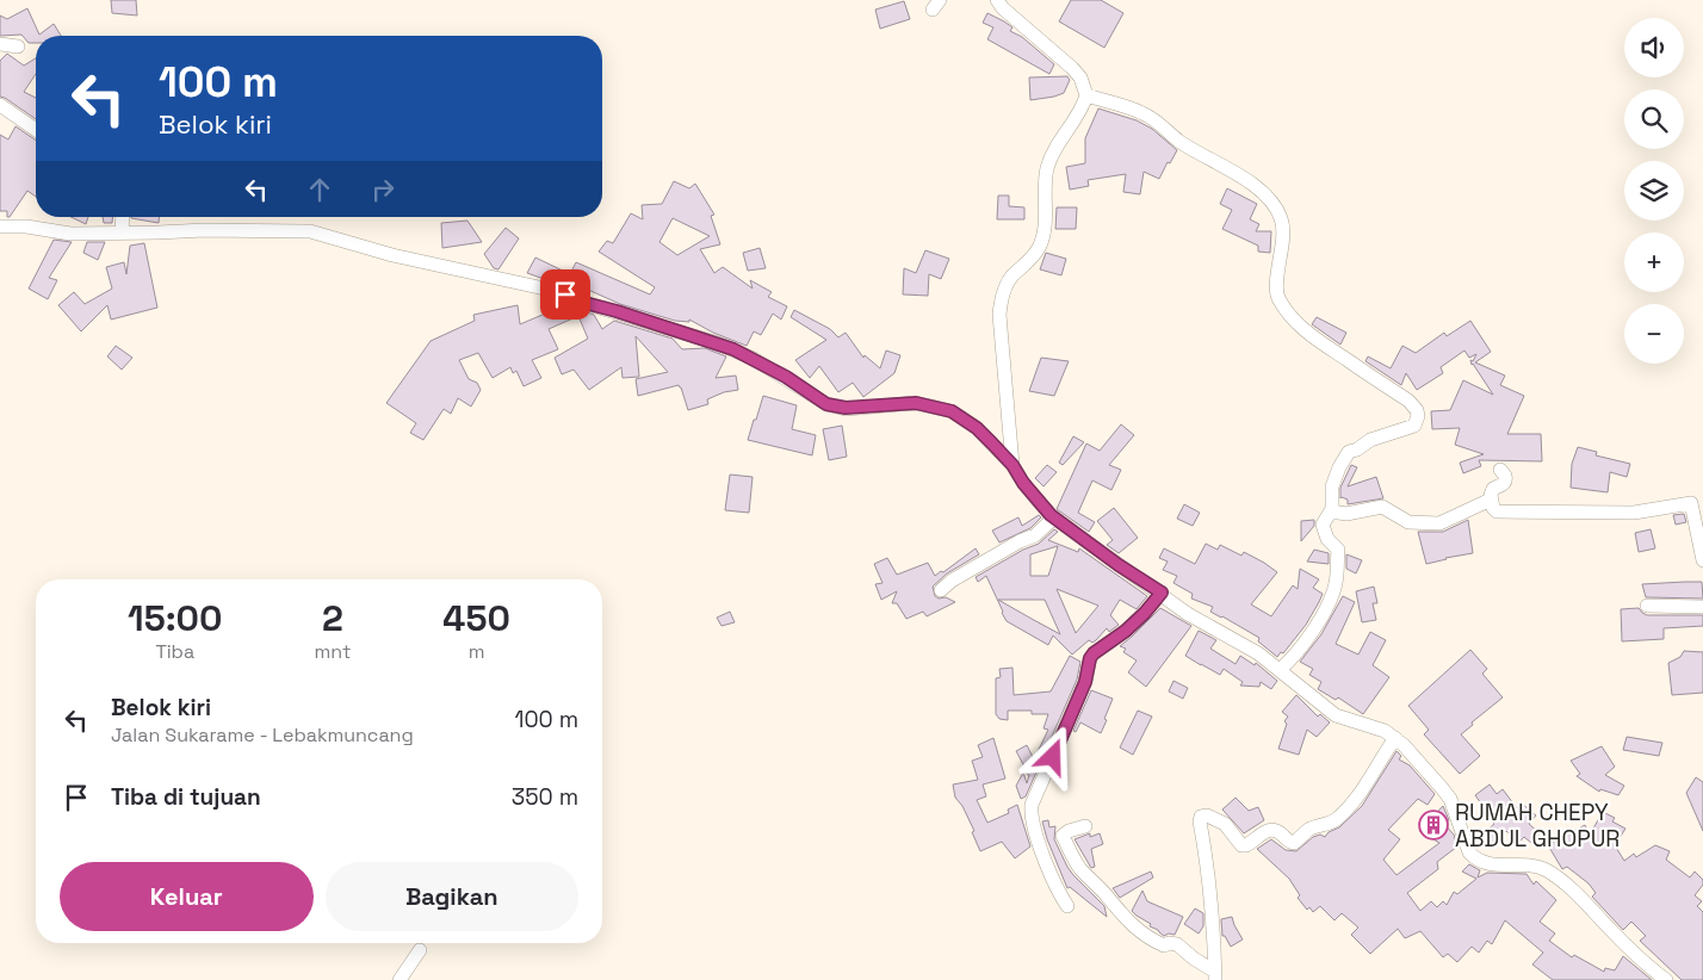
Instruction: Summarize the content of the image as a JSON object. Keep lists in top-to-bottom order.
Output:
{
  "places": {
    "building": ["RUMAH CHEPY ABDUL GHOPUR"]
  },
  "page": {
    "map_buttons": ["+", "−"],
    "turn": ["100 m", "Belok kiri"],
    "eta": [
      "15:00",
      "Tiba",
      "2",
      "mnt",
      "450",
      "m"
    ],
    "list": [
      {
        "name": "Belok kiri",
        "note": "Jalan Sukarame - Lebakmuncang",
        "value": "100 m"
      },
      {
        "name": "Tiba di tujuan",
        "value": "350 m"
      }
    ],
    "buttons": ["Keluar", "Bagikan"]
  }
}
